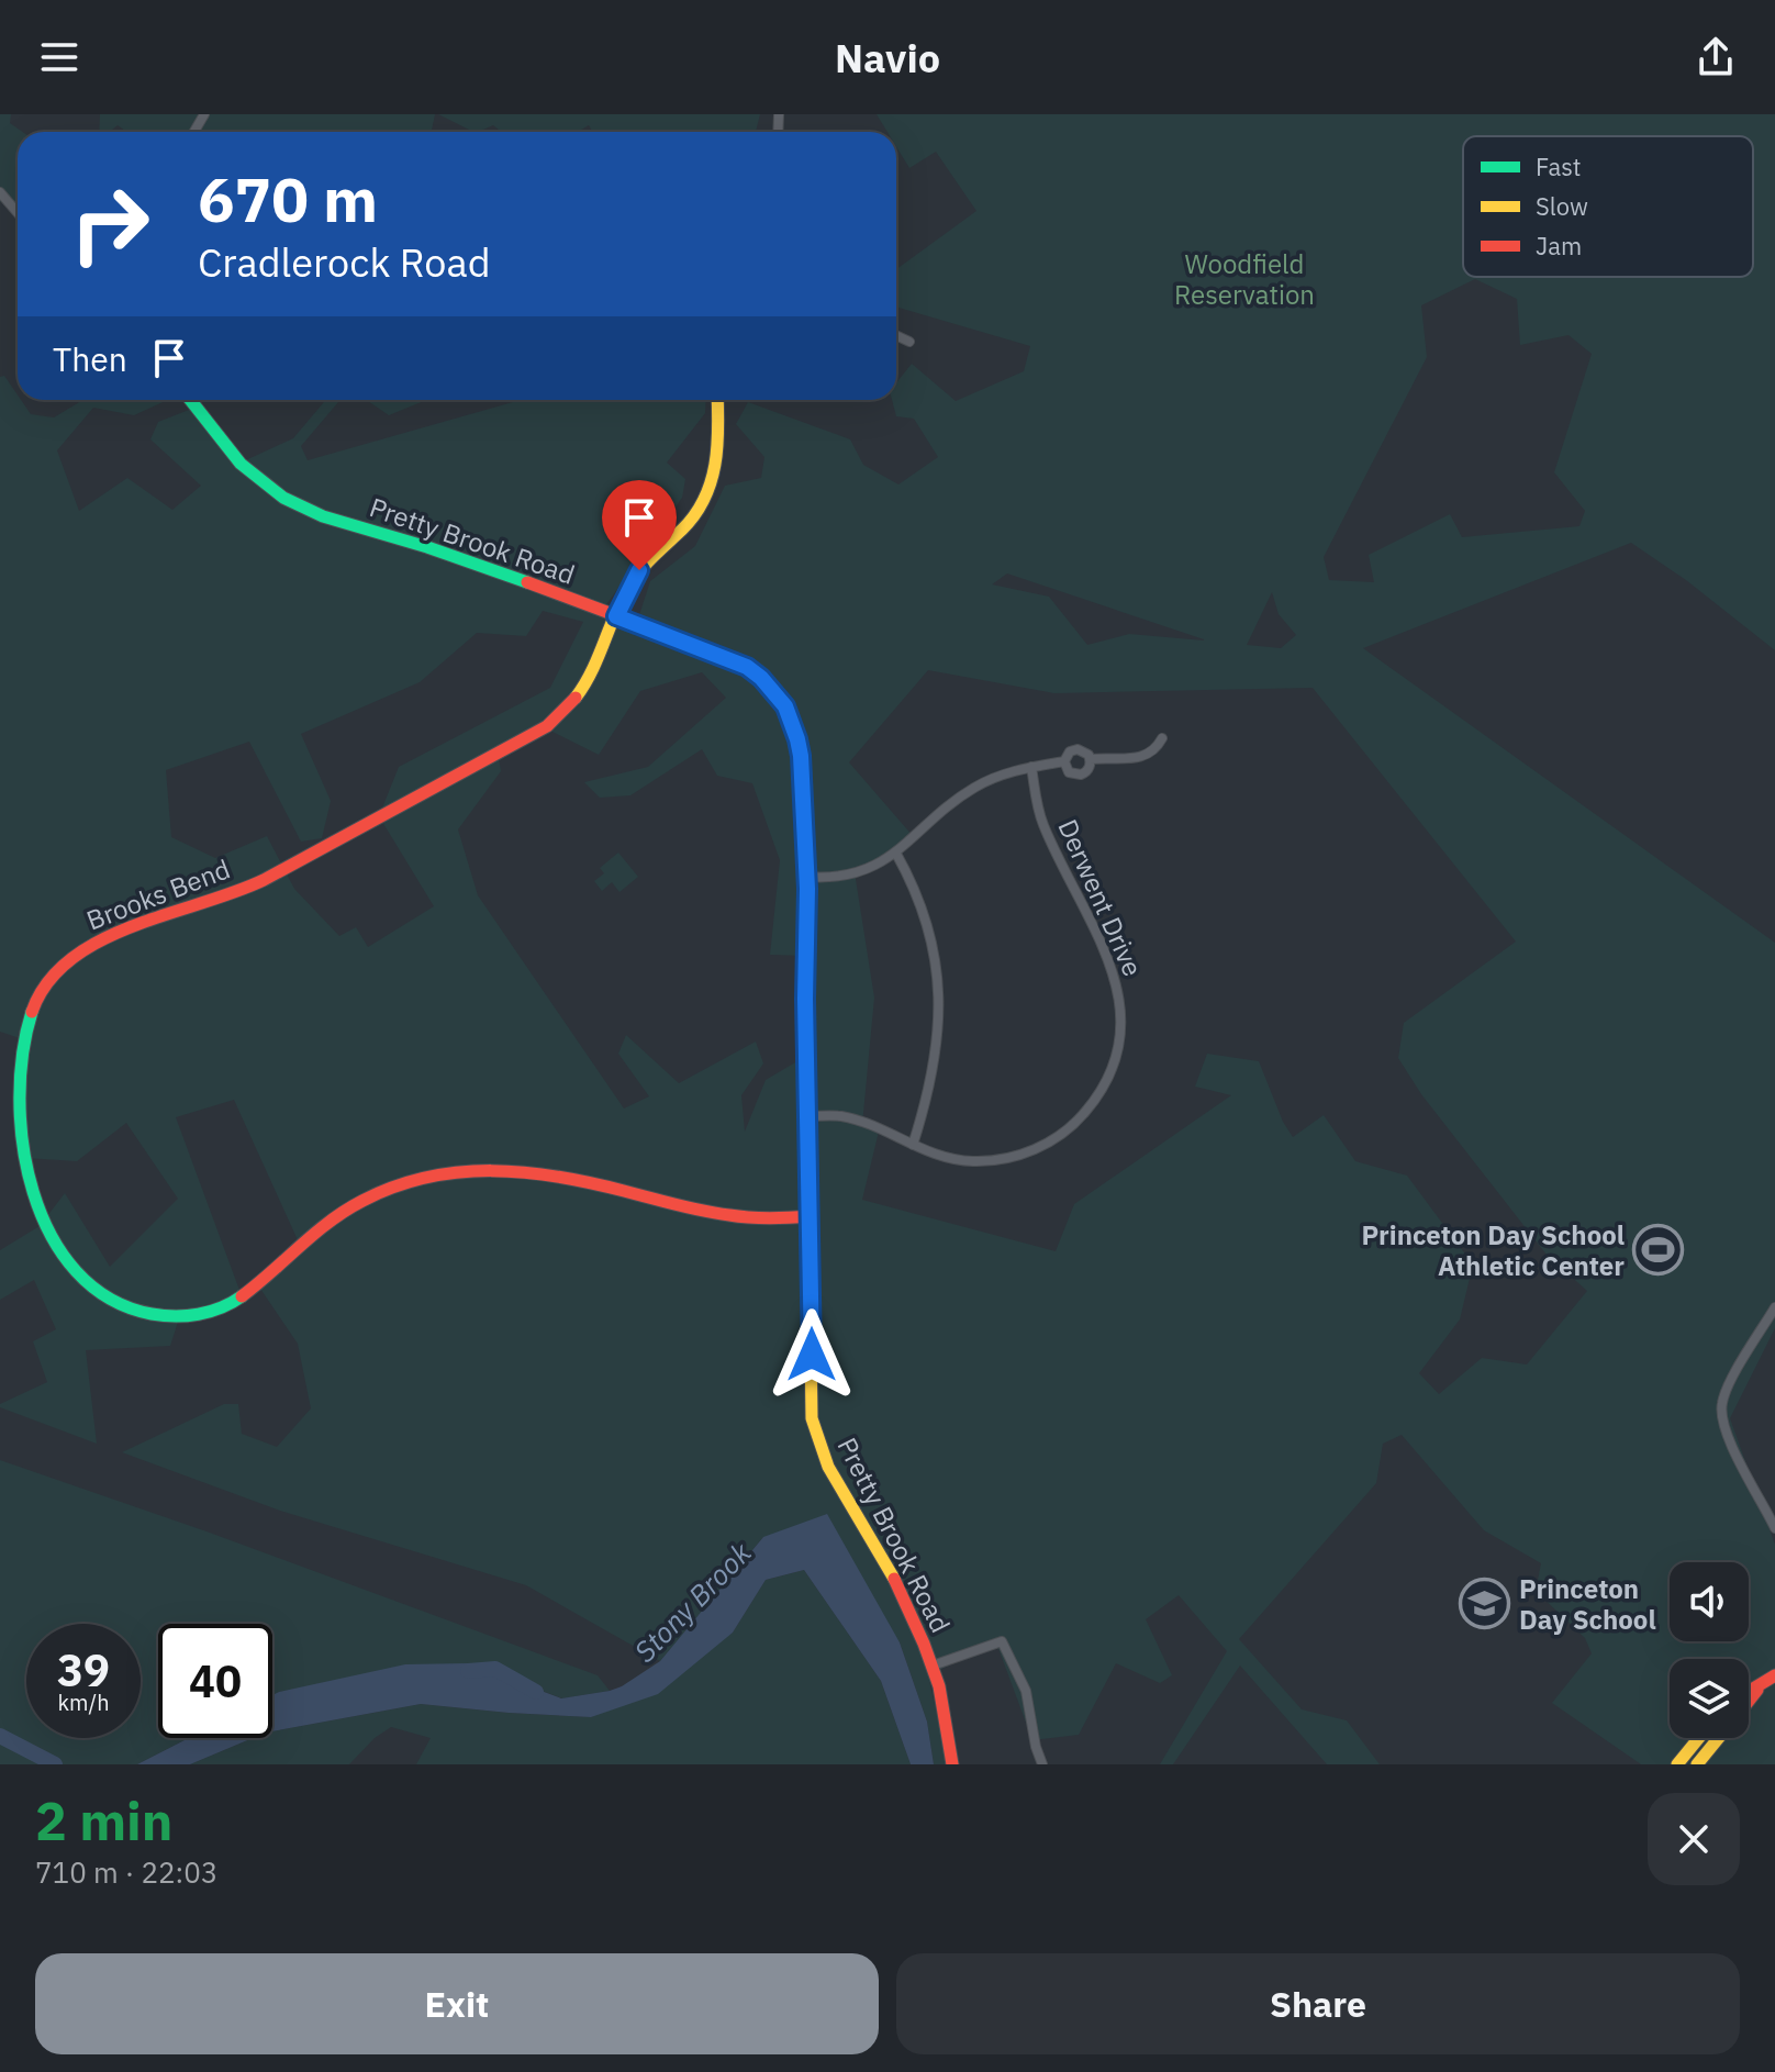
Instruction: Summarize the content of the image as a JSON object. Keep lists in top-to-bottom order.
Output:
{
  "streets": {
    "street": ["Pretty Brook Road", "Brooks Bend", "Derwent Drive"]
  },
  "crossings": [
    ["Pretty Brook Road", "Brooks Bend"],
    ["Pretty Brook Road", "Derwent Drive"]
  ],
  "water": ["Stony Brook"],
  "parks": ["Woodfield Reservation"],
  "places": {
    "sports": ["Princeton Day School Athletic Center"],
    "school or university": ["Princeton Day School"]
  },
  "legend": ["Fast", "Slow", "Jam"],
  "page": {
    "header": "Navio",
    "turn": ["670 m", "Cradlerock Road"],
    "then": "Then",
    "speed": "39 km/h",
    "limit": "40",
    "heading": ["2 min", "710 m · 22:03"],
    "buttons": ["Exit", "Share"]
  }
}
